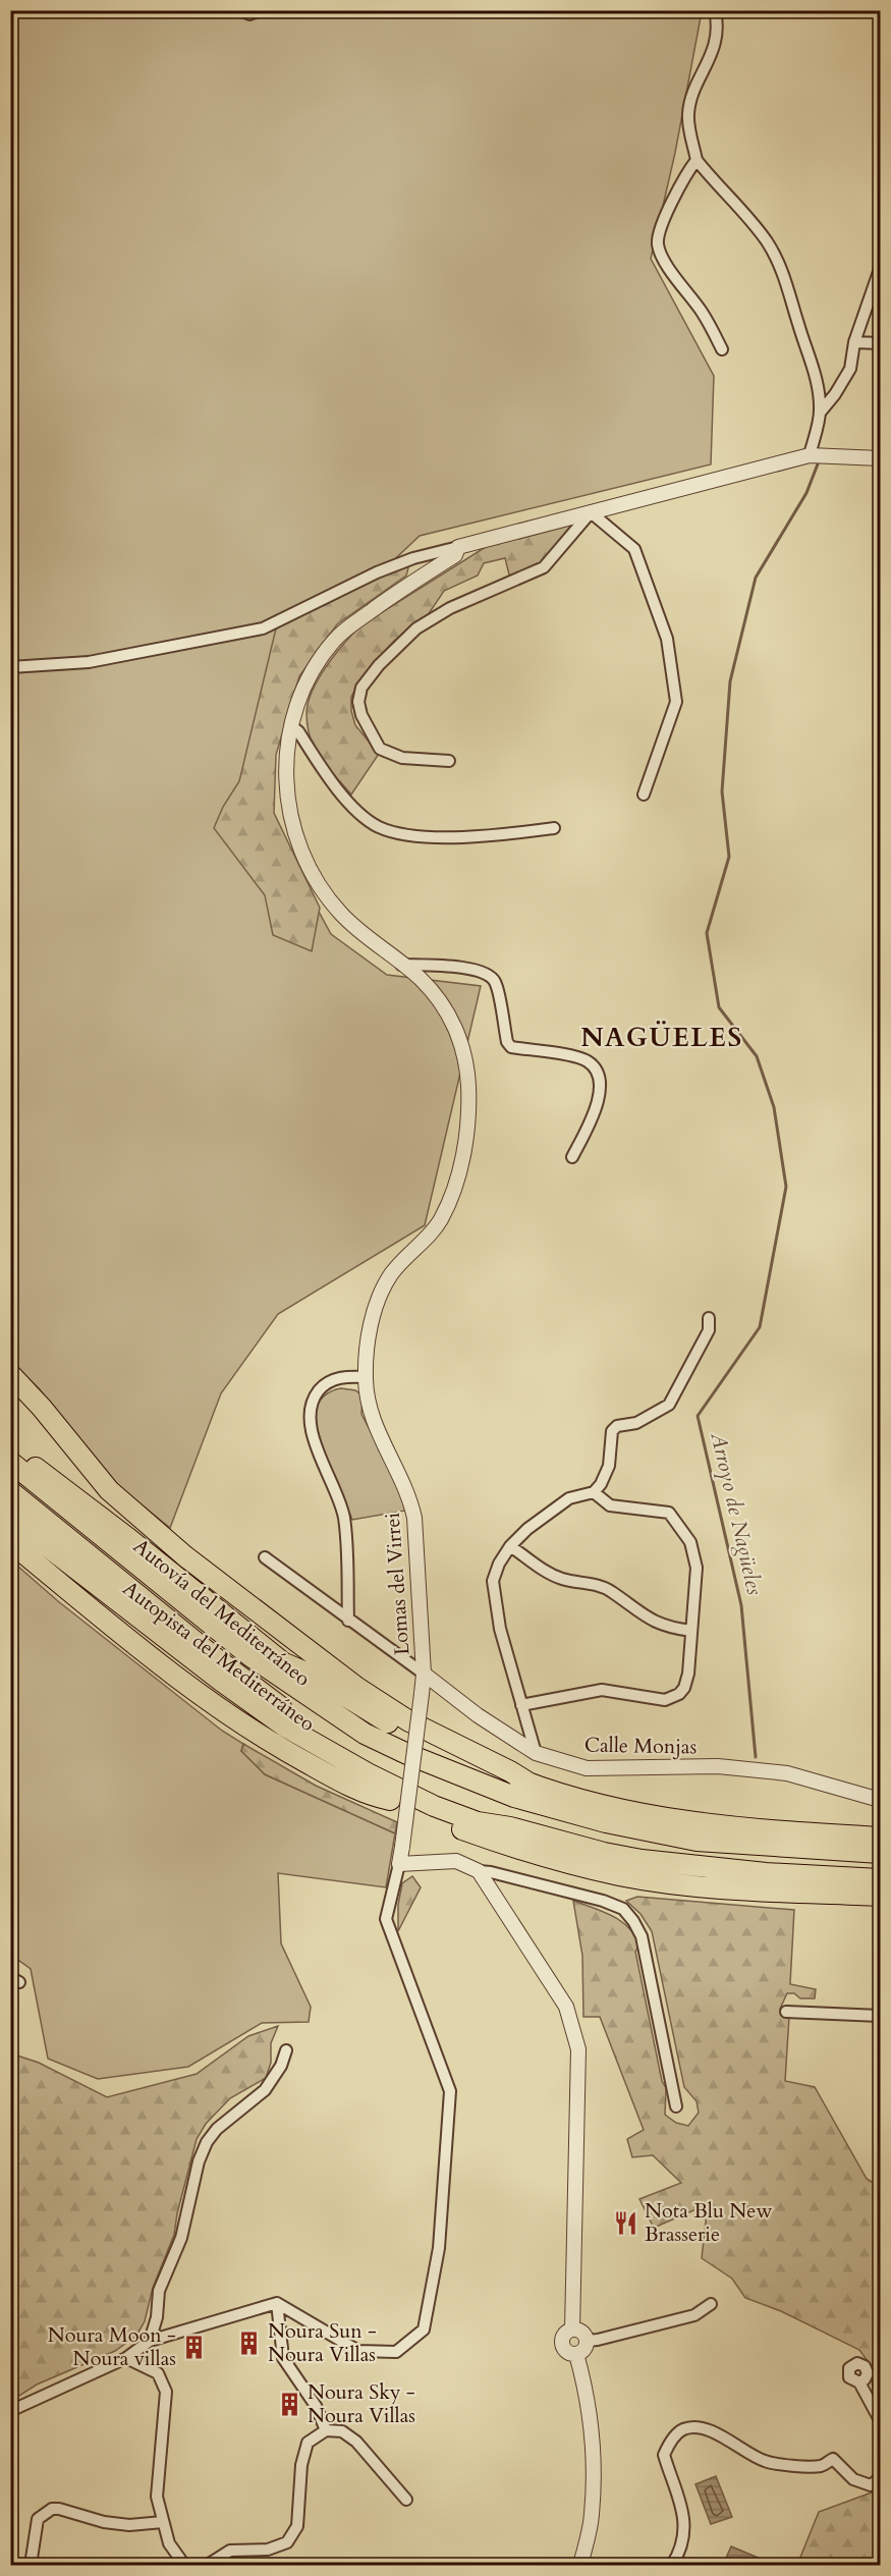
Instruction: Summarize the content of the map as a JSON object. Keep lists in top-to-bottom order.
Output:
{
  "streets": {
    "highway": ["Autovía del Mediterráneo", "Autopista del Mediterráneo"],
    "street": ["Lomas del Virrei", "Calle Monjas"]
  },
  "crossings": [
    ["Lomas del Virrei", "Calle Monjas"],
    ["Autovía del Mediterráneo", "Autopista del Mediterráneo"]
  ],
  "districts": ["NAGÜELES"],
  "water": ["Arroyo de Nagüeles"],
  "places": {
    "restaurant": ["Nota Blu New Brasserie"],
    "building": ["Noura Sun - Noura Villas", "Noura Moon - Noura villas", "Noura Sky - Noura Villas"]
  }
}
